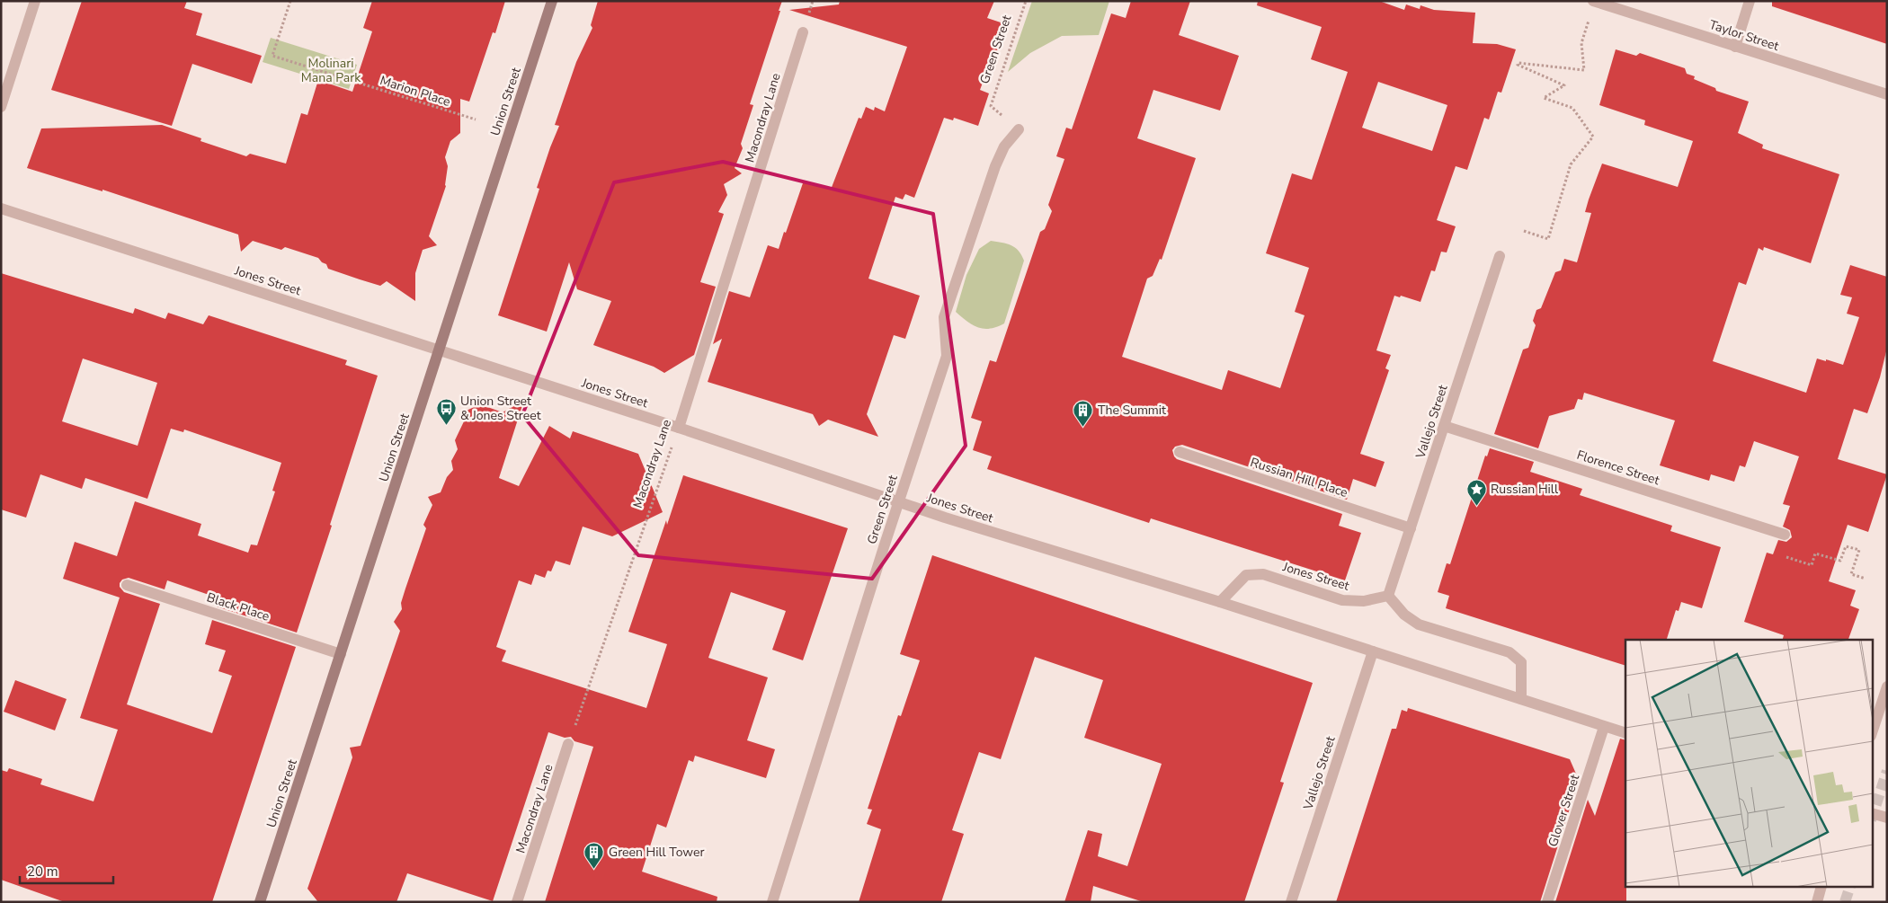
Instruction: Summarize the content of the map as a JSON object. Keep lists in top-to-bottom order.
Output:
{
  "streets": {
    "street": [
      "Taylor Street",
      "Green Street",
      "Union Street",
      "Macondray Lane",
      "Jones Street",
      "Vallejo Street",
      "Florence Street",
      "Russian Hill Place",
      "Black Place",
      "Glover Street"
    ],
    "path": ["Marion Place"]
  },
  "crossings": [
    ["Green Street", "Jones Street"],
    ["Union Street", "Jones Street"],
    ["Union Street", "Black Place"],
    ["Macondray Lane", "Jones Street"],
    ["Jones Street", "Vallejo Street"],
    ["Jones Street", "Glover Street"],
    ["Vallejo Street", "Florence Street"],
    ["Vallejo Street", "Russian Hill Place"]
  ],
  "parks": ["Molinari Mana Park"],
  "places": {
    "bus stop": ["Union Street & Jones Street"],
    "building": ["The Summit", "Green Hill Tower"],
    "place": ["Russian Hill"]
  },
  "scale_bar": "20 m"
}
